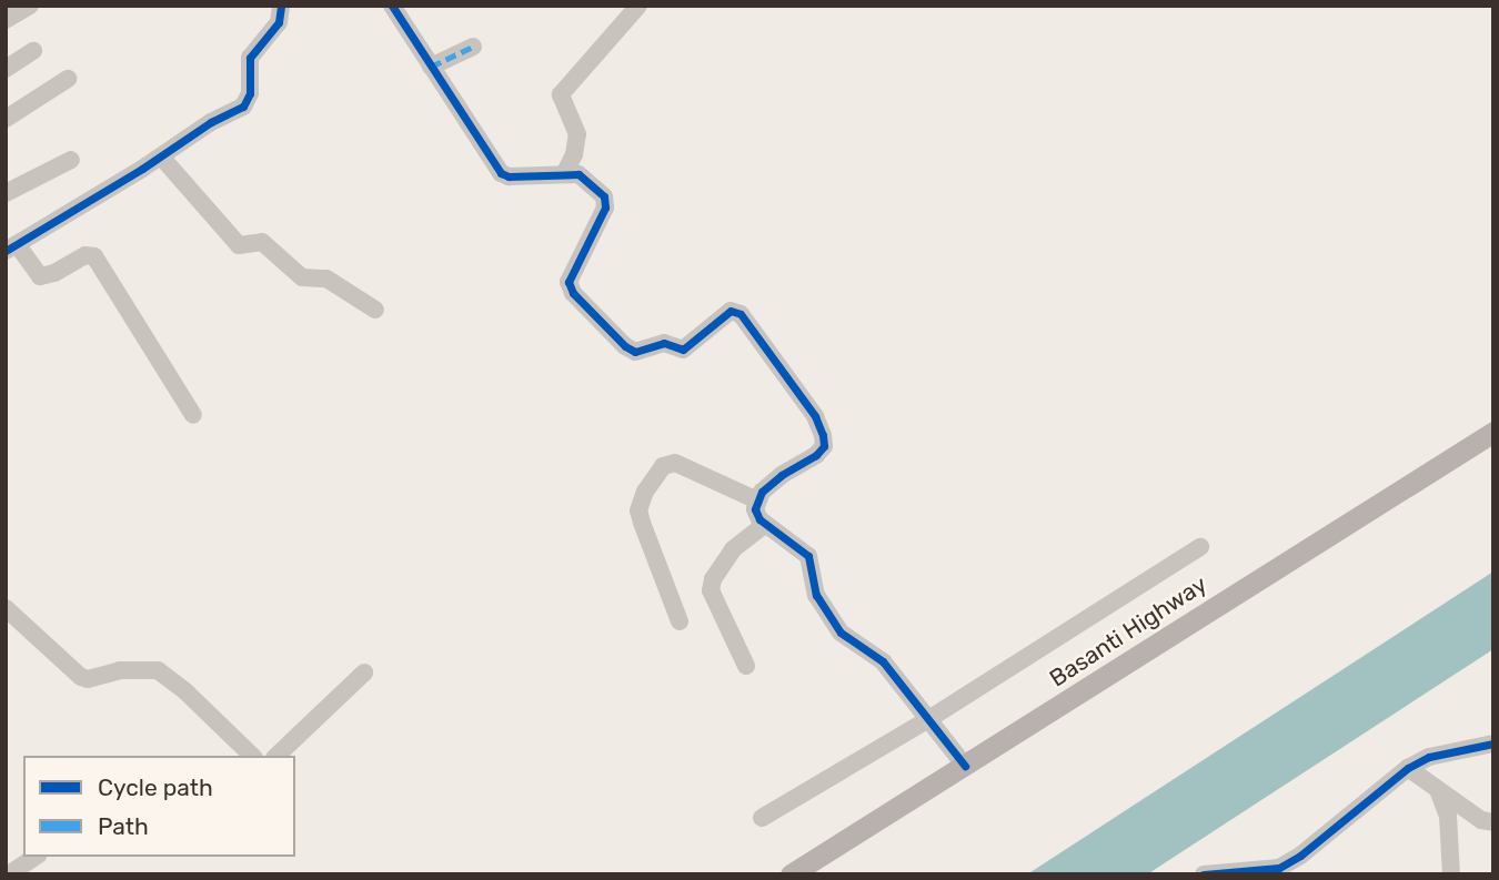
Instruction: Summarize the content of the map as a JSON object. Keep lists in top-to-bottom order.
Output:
{
  "streets": {
    "main road": ["Basanti Highway"]
  },
  "legend": ["Cycle path", "Path"]
}
